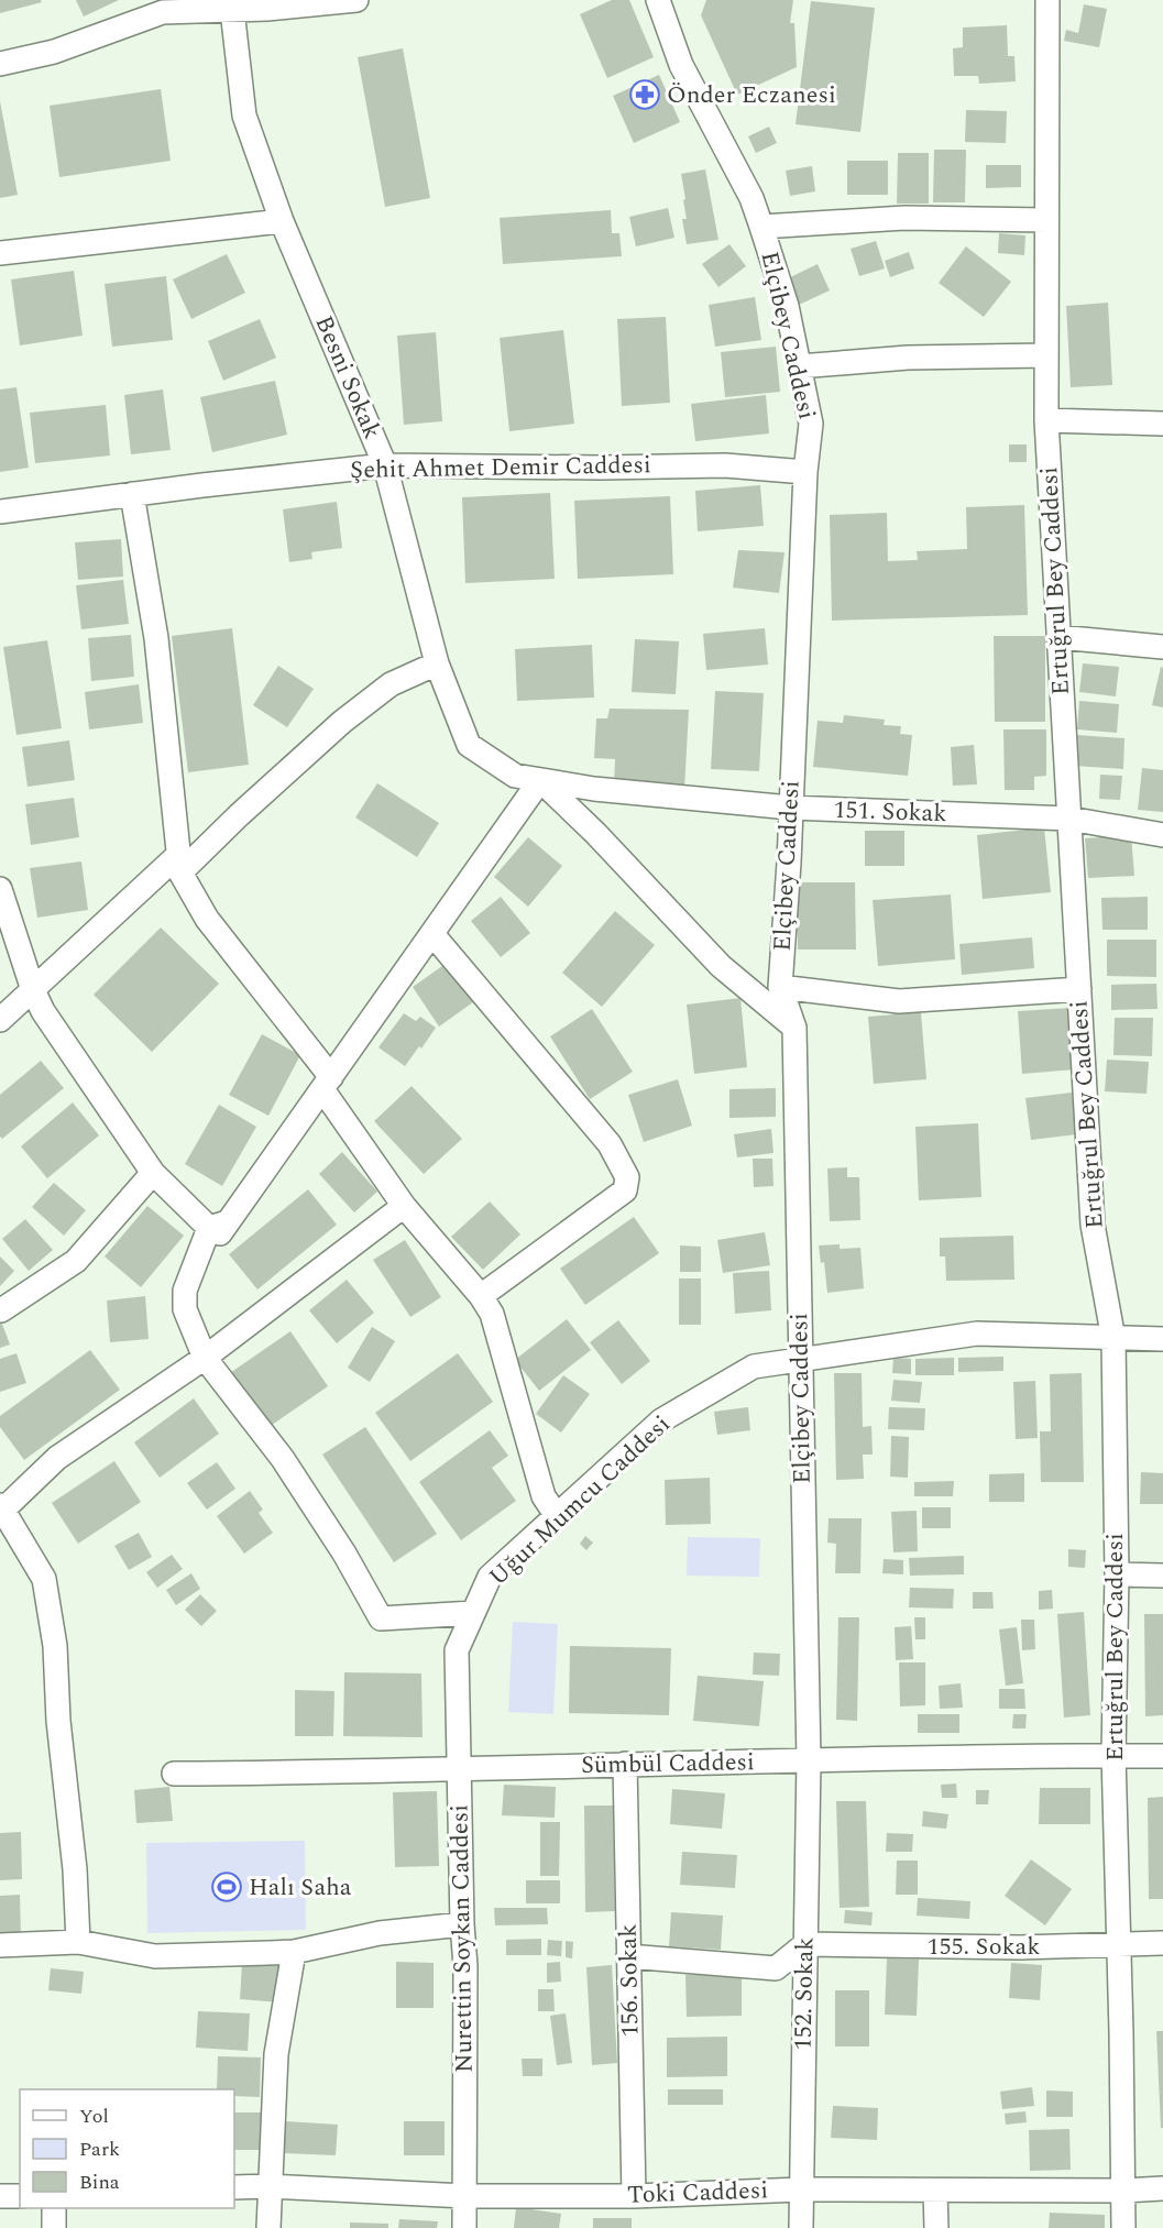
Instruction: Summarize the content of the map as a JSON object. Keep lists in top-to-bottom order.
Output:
{
  "streets": {
    "street": [
      "Elçibey Caddesi",
      "Besni Sokak",
      "Şehit Ahmet Demir Caddesi",
      "Ertuğrul Bey Caddesi",
      "151. Sokak",
      "Uğur Mumcu Caddesi",
      "Sümbül Caddesi",
      "Nurettin Soykan Caddesi",
      "155. Sokak",
      "156. Sokak",
      "152. Sokak",
      "Toki Caddesi"
    ]
  },
  "crossings": [
    ["Elçibey Caddesi", "Şehit Ahmet Demir Caddesi"],
    ["Elçibey Caddesi", "151. Sokak"],
    ["Elçibey Caddesi", "Uğur Mumcu Caddesi"],
    ["Elçibey Caddesi", "Sümbül Caddesi"],
    ["Elçibey Caddesi", "152. Sokak"],
    ["Besni Sokak", "Şehit Ahmet Demir Caddesi"],
    ["Besni Sokak", "151. Sokak"],
    ["Ertuğrul Bey Caddesi", "151. Sokak"],
    ["Ertuğrul Bey Caddesi", "Uğur Mumcu Caddesi"],
    ["Ertuğrul Bey Caddesi", "Sümbül Caddesi"],
    ["Ertuğrul Bey Caddesi", "155. Sokak"],
    ["Ertuğrul Bey Caddesi", "Toki Caddesi"],
    ["Uğur Mumcu Caddesi", "Nurettin Soykan Caddesi"],
    ["Sümbül Caddesi", "Nurettin Soykan Caddesi"],
    ["Sümbül Caddesi", "156. Sokak"],
    ["Sümbül Caddesi", "152. Sokak"],
    ["Nurettin Soykan Caddesi", "Toki Caddesi"],
    ["155. Sokak", "152. Sokak"],
    ["156. Sokak", "Toki Caddesi"],
    ["152. Sokak", "Toki Caddesi"]
  ],
  "places": {
    "pharmacy": ["Önder Eczanesi"],
    "sports": ["Halı Saha"]
  },
  "legend": ["Yol", "Park", "Bina"]
}
